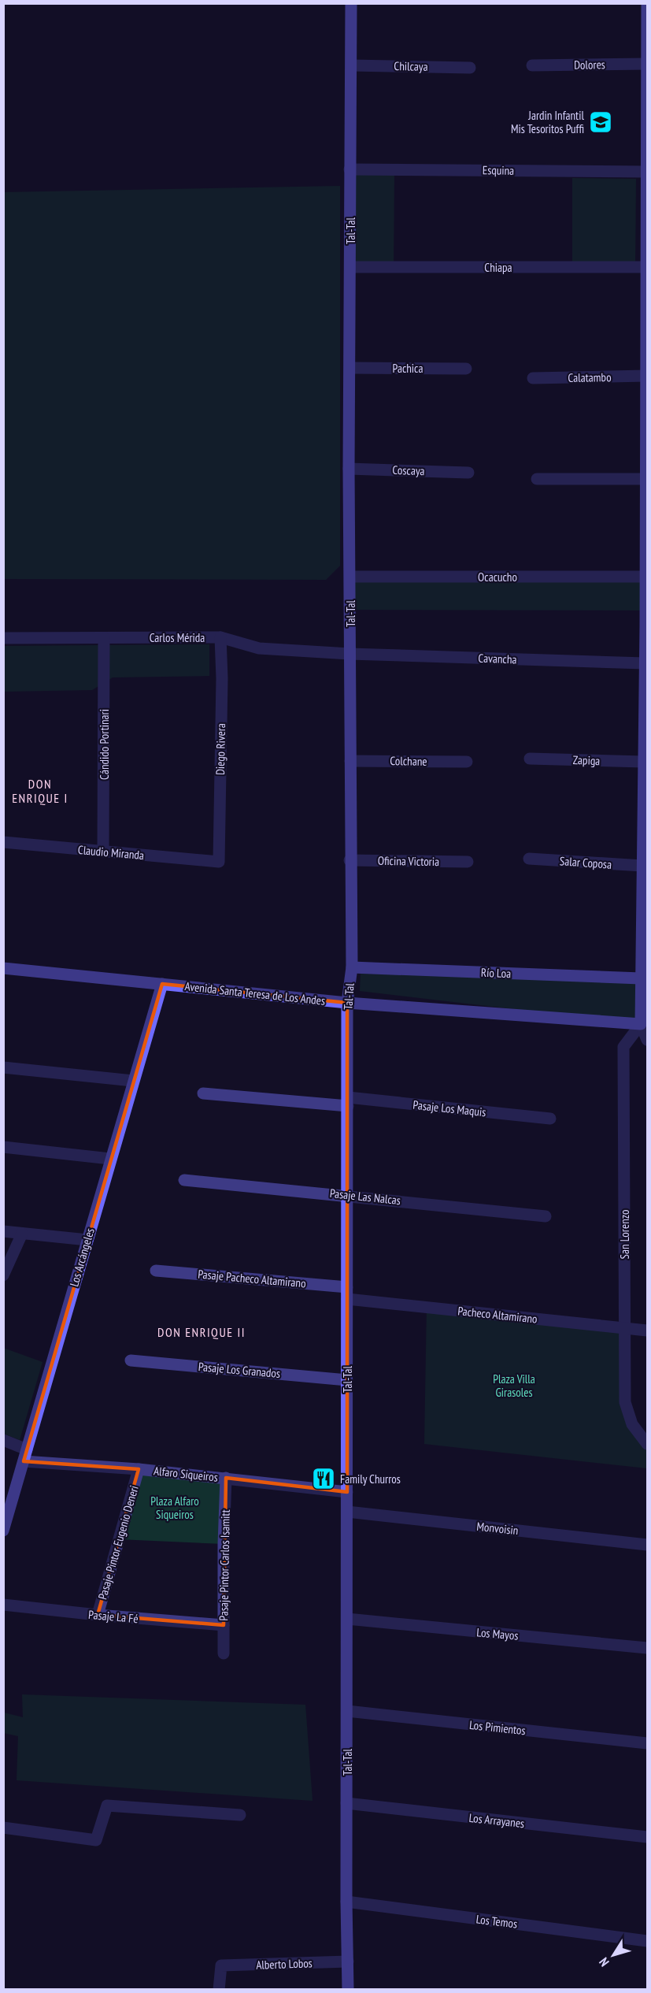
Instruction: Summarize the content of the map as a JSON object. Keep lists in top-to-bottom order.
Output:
{
  "streets": {
    "street": [
      "Dolores",
      "Chilcaya",
      "Esquina",
      "Tal-Tal",
      "Chiapa",
      "Pachica",
      "Calatambo",
      "Coscaya",
      "Ocacucho",
      "Carlos Mérida",
      "Cavancha",
      "Cándido Portinari",
      "Diego Rivera",
      "Zapiga",
      "Colchane",
      "Claudio Miranda",
      "Oficina Victoria",
      "Salar Coposa",
      "Río Loa",
      "Avenida Santa Teresa de Los Andes",
      "Pasaje Los Maquis",
      "Pasaje Las Nalcas",
      "San Lorenzo",
      "Los Arcángeles",
      "Pasaje Pacheco Altamirano",
      "Pacheco Altamirano",
      "Pasaje Los Granados",
      "Alfaro Siqueiros",
      "Monvoisin",
      "Pasaje Pintor Eugenio Deneri",
      "Pasaje Pintor Carlos Isamitt",
      "Pasaje La Fé",
      "Los Mayos",
      "Los Pimientos",
      "Los Arrayanes",
      "Los Temos",
      "Alberto Lobos"
    ]
  },
  "crossings": [
    ["Chilcaya", "Tal-Tal"],
    ["Esquina", "Tal-Tal"],
    ["Tal-Tal", "Chiapa"],
    ["Tal-Tal", "Pachica"],
    ["Tal-Tal", "Coscaya"],
    ["Tal-Tal", "Ocacucho"],
    ["Tal-Tal", "Carlos Mérida"],
    ["Tal-Tal", "Cavancha"],
    ["Tal-Tal", "Colchane"],
    ["Tal-Tal", "Oficina Victoria"],
    ["Tal-Tal", "Río Loa"],
    ["Tal-Tal", "Avenida Santa Teresa de Los Andes"],
    ["Tal-Tal", "Pasaje Los Maquis"],
    ["Tal-Tal", "Pasaje Las Nalcas"],
    ["Tal-Tal", "Pasaje Pacheco Altamirano"],
    ["Tal-Tal", "Pacheco Altamirano"],
    ["Tal-Tal", "Pasaje Los Granados"],
    ["Tal-Tal", "Alfaro Siqueiros"],
    ["Tal-Tal", "Monvoisin"],
    ["Tal-Tal", "Los Mayos"],
    ["Tal-Tal", "Los Pimientos"],
    ["Tal-Tal", "Los Arrayanes"],
    ["Tal-Tal", "Los Temos"],
    ["Tal-Tal", "Alberto Lobos"],
    ["Carlos Mérida", "Cavancha"],
    ["Carlos Mérida", "Cándido Portinari"],
    ["Carlos Mérida", "Diego Rivera"],
    ["Cándido Portinari", "Claudio Miranda"],
    ["Diego Rivera", "Claudio Miranda"],
    ["Avenida Santa Teresa de Los Andes", "San Lorenzo"],
    ["Avenida Santa Teresa de Los Andes", "Los Arcángeles"],
    ["San Lorenzo", "Pacheco Altamirano"],
    ["Los Arcángeles", "Alfaro Siqueiros"],
    ["Pasaje Pacheco Altamirano", "Pacheco Altamirano"],
    ["Alfaro Siqueiros", "Pasaje Pintor Eugenio Deneri"],
    ["Alfaro Siqueiros", "Pasaje Pintor Carlos Isamitt"],
    ["Pasaje Pintor Eugenio Deneri", "Pasaje La Fé"],
    ["Pasaje Pintor Carlos Isamitt", "Pasaje La Fé"]
  ],
  "districts": ["DON ENRIQUE I", "DON ENRIQUE II"],
  "parks": ["Plaza Villa Girasoles", "Plaza Alfaro Siqueiros"],
  "places": {
    "school or university": ["Jardin Infantil Mis Tesoritos Puffi"],
    "restaurant": ["Family Churros"]
  },
  "north": "bottom left"
}
